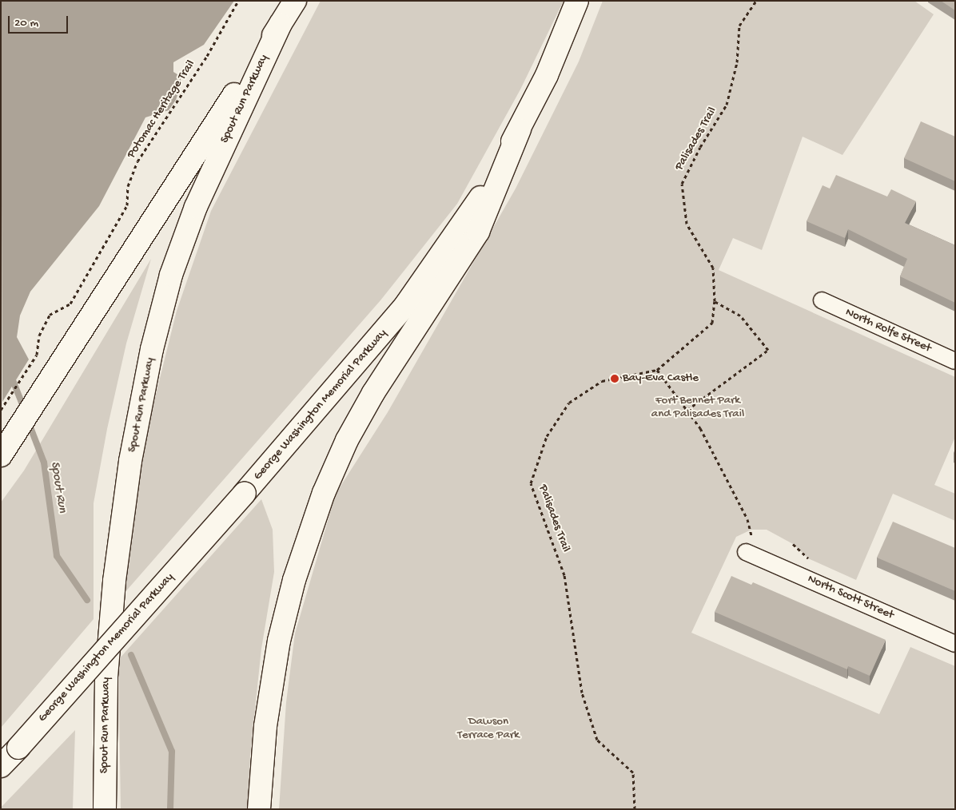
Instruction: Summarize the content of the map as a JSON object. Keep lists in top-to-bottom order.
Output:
{
  "streets": {
    "highway": ["Spout Run Parkway", "George Washington Memorial Parkway"],
    "street": ["North Rolfe Street", "North Scott Street"],
    "path": ["Potomac Heritage Trail", "Palisades Trail"]
  },
  "water": ["Spout Run"],
  "parks": ["Fort Bennet Park and Palisades Trail", "Dawson Terrace Park"],
  "places": ["Bay-Eva Castle"],
  "scale_bar": "20 m"
}
